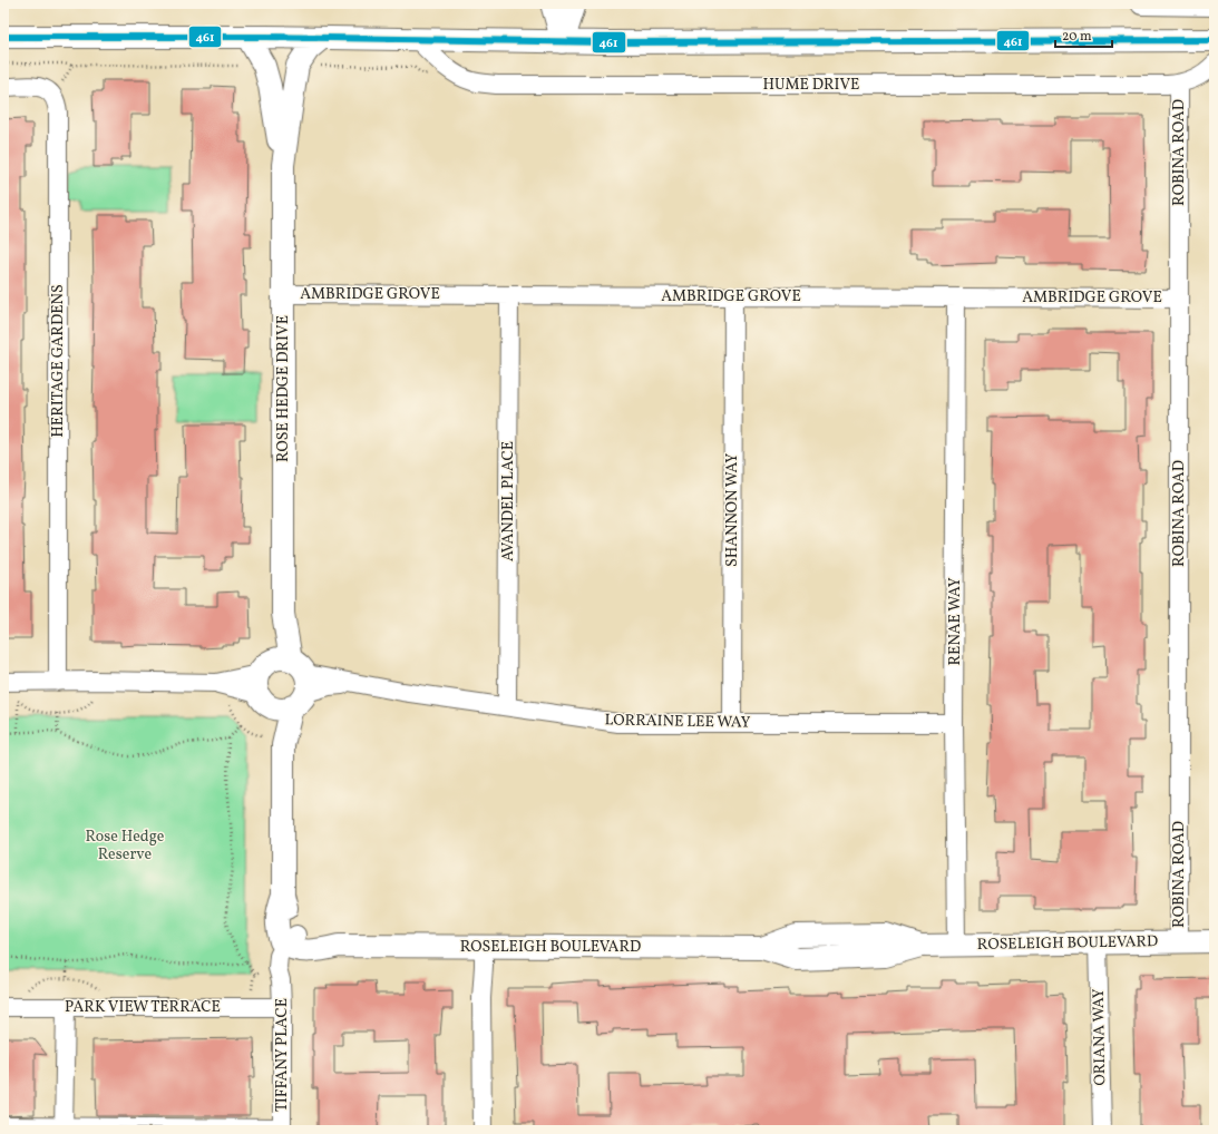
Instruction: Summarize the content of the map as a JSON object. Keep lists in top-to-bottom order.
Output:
{
  "streets": {
    "street": [
      "HUME DRIVE",
      "ROBINA ROAD",
      "AMBRIDGE GROVE",
      "HERITAGE GARDENS",
      "ROSE HEDGE DRIVE",
      "AVANDEL PLACE",
      "SHANNON WAY",
      "RENAE WAY",
      "LORRAINE LEE WAY",
      "ROSELEIGH BOULEVARD",
      "PARK VIEW TERRACE",
      "ORIANA WAY",
      "TIFFANY PLACE"
    ]
  },
  "crossings": [
    ["HUME DRIVE", "ROBINA ROAD"],
    ["ROBINA ROAD", "AMBRIDGE GROVE"],
    ["ROBINA ROAD", "ROSELEIGH BOULEVARD"],
    ["AMBRIDGE GROVE", "ROSE HEDGE DRIVE"],
    ["AMBRIDGE GROVE", "AVANDEL PLACE"],
    ["AMBRIDGE GROVE", "SHANNON WAY"],
    ["AMBRIDGE GROVE", "RENAE WAY"],
    ["ROSE HEDGE DRIVE", "LORRAINE LEE WAY"],
    ["AVANDEL PLACE", "LORRAINE LEE WAY"],
    ["SHANNON WAY", "LORRAINE LEE WAY"],
    ["RENAE WAY", "LORRAINE LEE WAY"],
    ["RENAE WAY", "ROSELEIGH BOULEVARD"],
    ["ROSELEIGH BOULEVARD", "ORIANA WAY"],
    ["ROSELEIGH BOULEVARD", "TIFFANY PLACE"],
    ["PARK VIEW TERRACE", "TIFFANY PLACE"]
  ],
  "parks": ["Rose Hedge Reserve"],
  "lines": ["transit line 461"],
  "scale_bar": "20 m"
}
